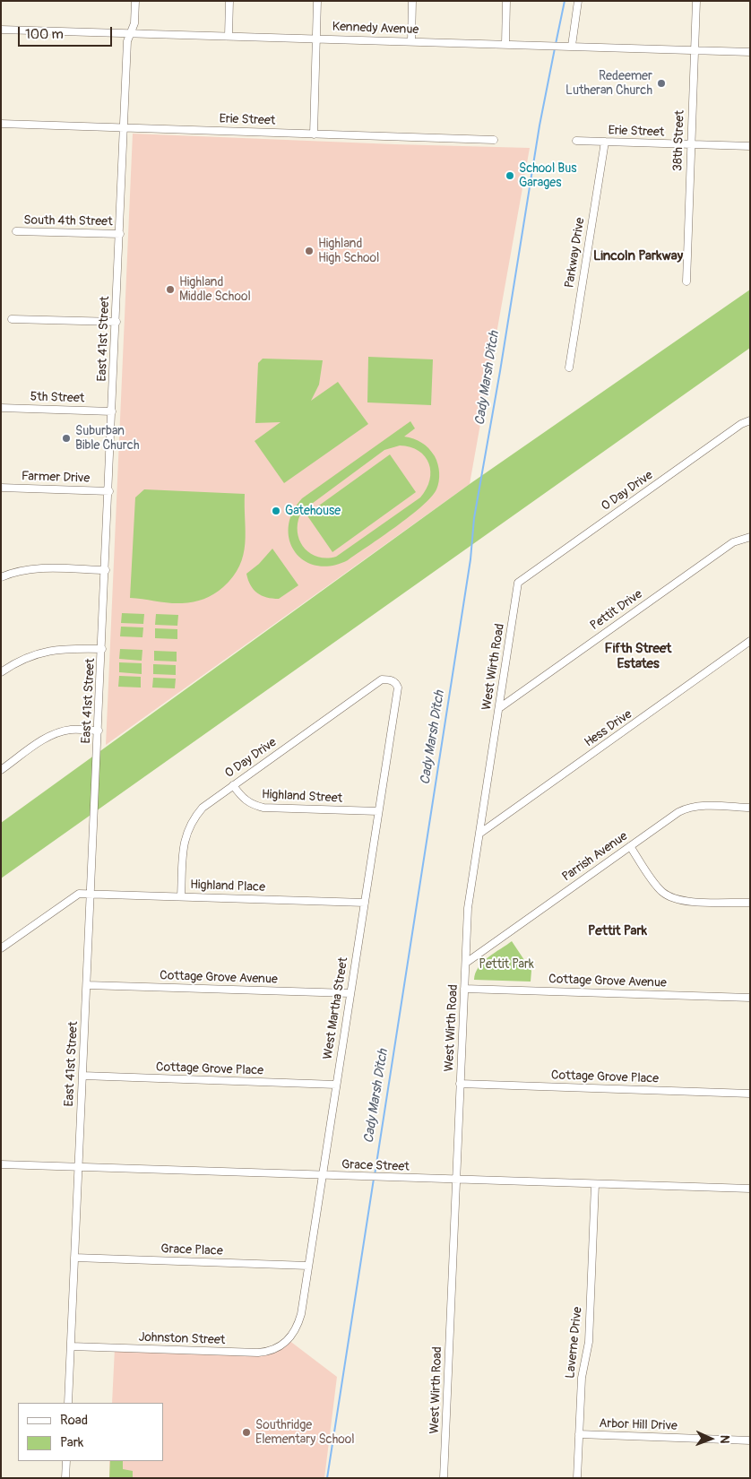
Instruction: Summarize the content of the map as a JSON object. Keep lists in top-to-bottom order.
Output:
{
  "streets": {
    "street": [
      "Kennedy Avenue",
      "Erie Street",
      "38th Street",
      "South 4th Street",
      "Parkway Drive",
      "East 41st Street",
      "5th Street",
      "Farmer Drive",
      "O Day Drive",
      "Pettit Drive",
      "West Wirth Road",
      "Hess Drive",
      "Highland Street",
      "Parrish Avenue",
      "Highland Place",
      "Cottage Grove Avenue",
      "West Martha Street",
      "Cottage Grove Place",
      "Grace Street",
      "Grace Place",
      "Johnston Street",
      "Laverne Drive",
      "Arbor Hill Drive"
    ]
  },
  "crossings": [
    ["Kennedy Avenue", "38th Street"],
    ["Kennedy Avenue", "East 41st Street"],
    ["Erie Street", "38th Street"],
    ["Erie Street", "Parkway Drive"],
    ["Erie Street", "East 41st Street"],
    ["South 4th Street", "East 41st Street"],
    ["East 41st Street", "5th Street"],
    ["East 41st Street", "Farmer Drive"],
    ["East 41st Street", "Highland Place"],
    ["East 41st Street", "Cottage Grove Avenue"],
    ["East 41st Street", "Cottage Grove Place"],
    ["East 41st Street", "Grace Street"],
    ["East 41st Street", "Grace Place"],
    ["East 41st Street", "Johnston Street"],
    ["O Day Drive", "West Wirth Road"],
    ["O Day Drive", "Highland Street"],
    ["O Day Drive", "Highland Place"],
    ["O Day Drive", "West Martha Street"],
    ["Pettit Drive", "West Wirth Road"],
    ["West Wirth Road", "Hess Drive"],
    ["West Wirth Road", "Parrish Avenue"],
    ["West Wirth Road", "Cottage Grove Avenue"],
    ["West Wirth Road", "Cottage Grove Place"],
    ["West Wirth Road", "Grace Street"],
    ["Highland Street", "West Martha Street"],
    ["Highland Place", "West Martha Street"],
    ["Cottage Grove Avenue", "West Martha Street"],
    ["West Martha Street", "Cottage Grove Place"],
    ["West Martha Street", "Grace Street"],
    ["West Martha Street", "Grace Place"],
    ["West Martha Street", "Johnston Street"],
    ["Grace Street", "Laverne Drive"],
    ["Laverne Drive", "Arbor Hill Drive"]
  ],
  "districts": ["Lincoln Parkway", "Fifth Street Estates", "Pettit Park"],
  "water": ["Cady Marsh Ditch"],
  "parks": ["Pettit Park"],
  "places": [
    "Redeemer Lutheran Church",
    "School Bus Garages",
    "Highland High School",
    "Highland Middle School",
    "Suburban Bible Church",
    "Gatehouse",
    "Southridge Elementary School"
  ],
  "legend": ["Road", "Park"],
  "scale_bar": "100 m",
  "north": "right"
}
